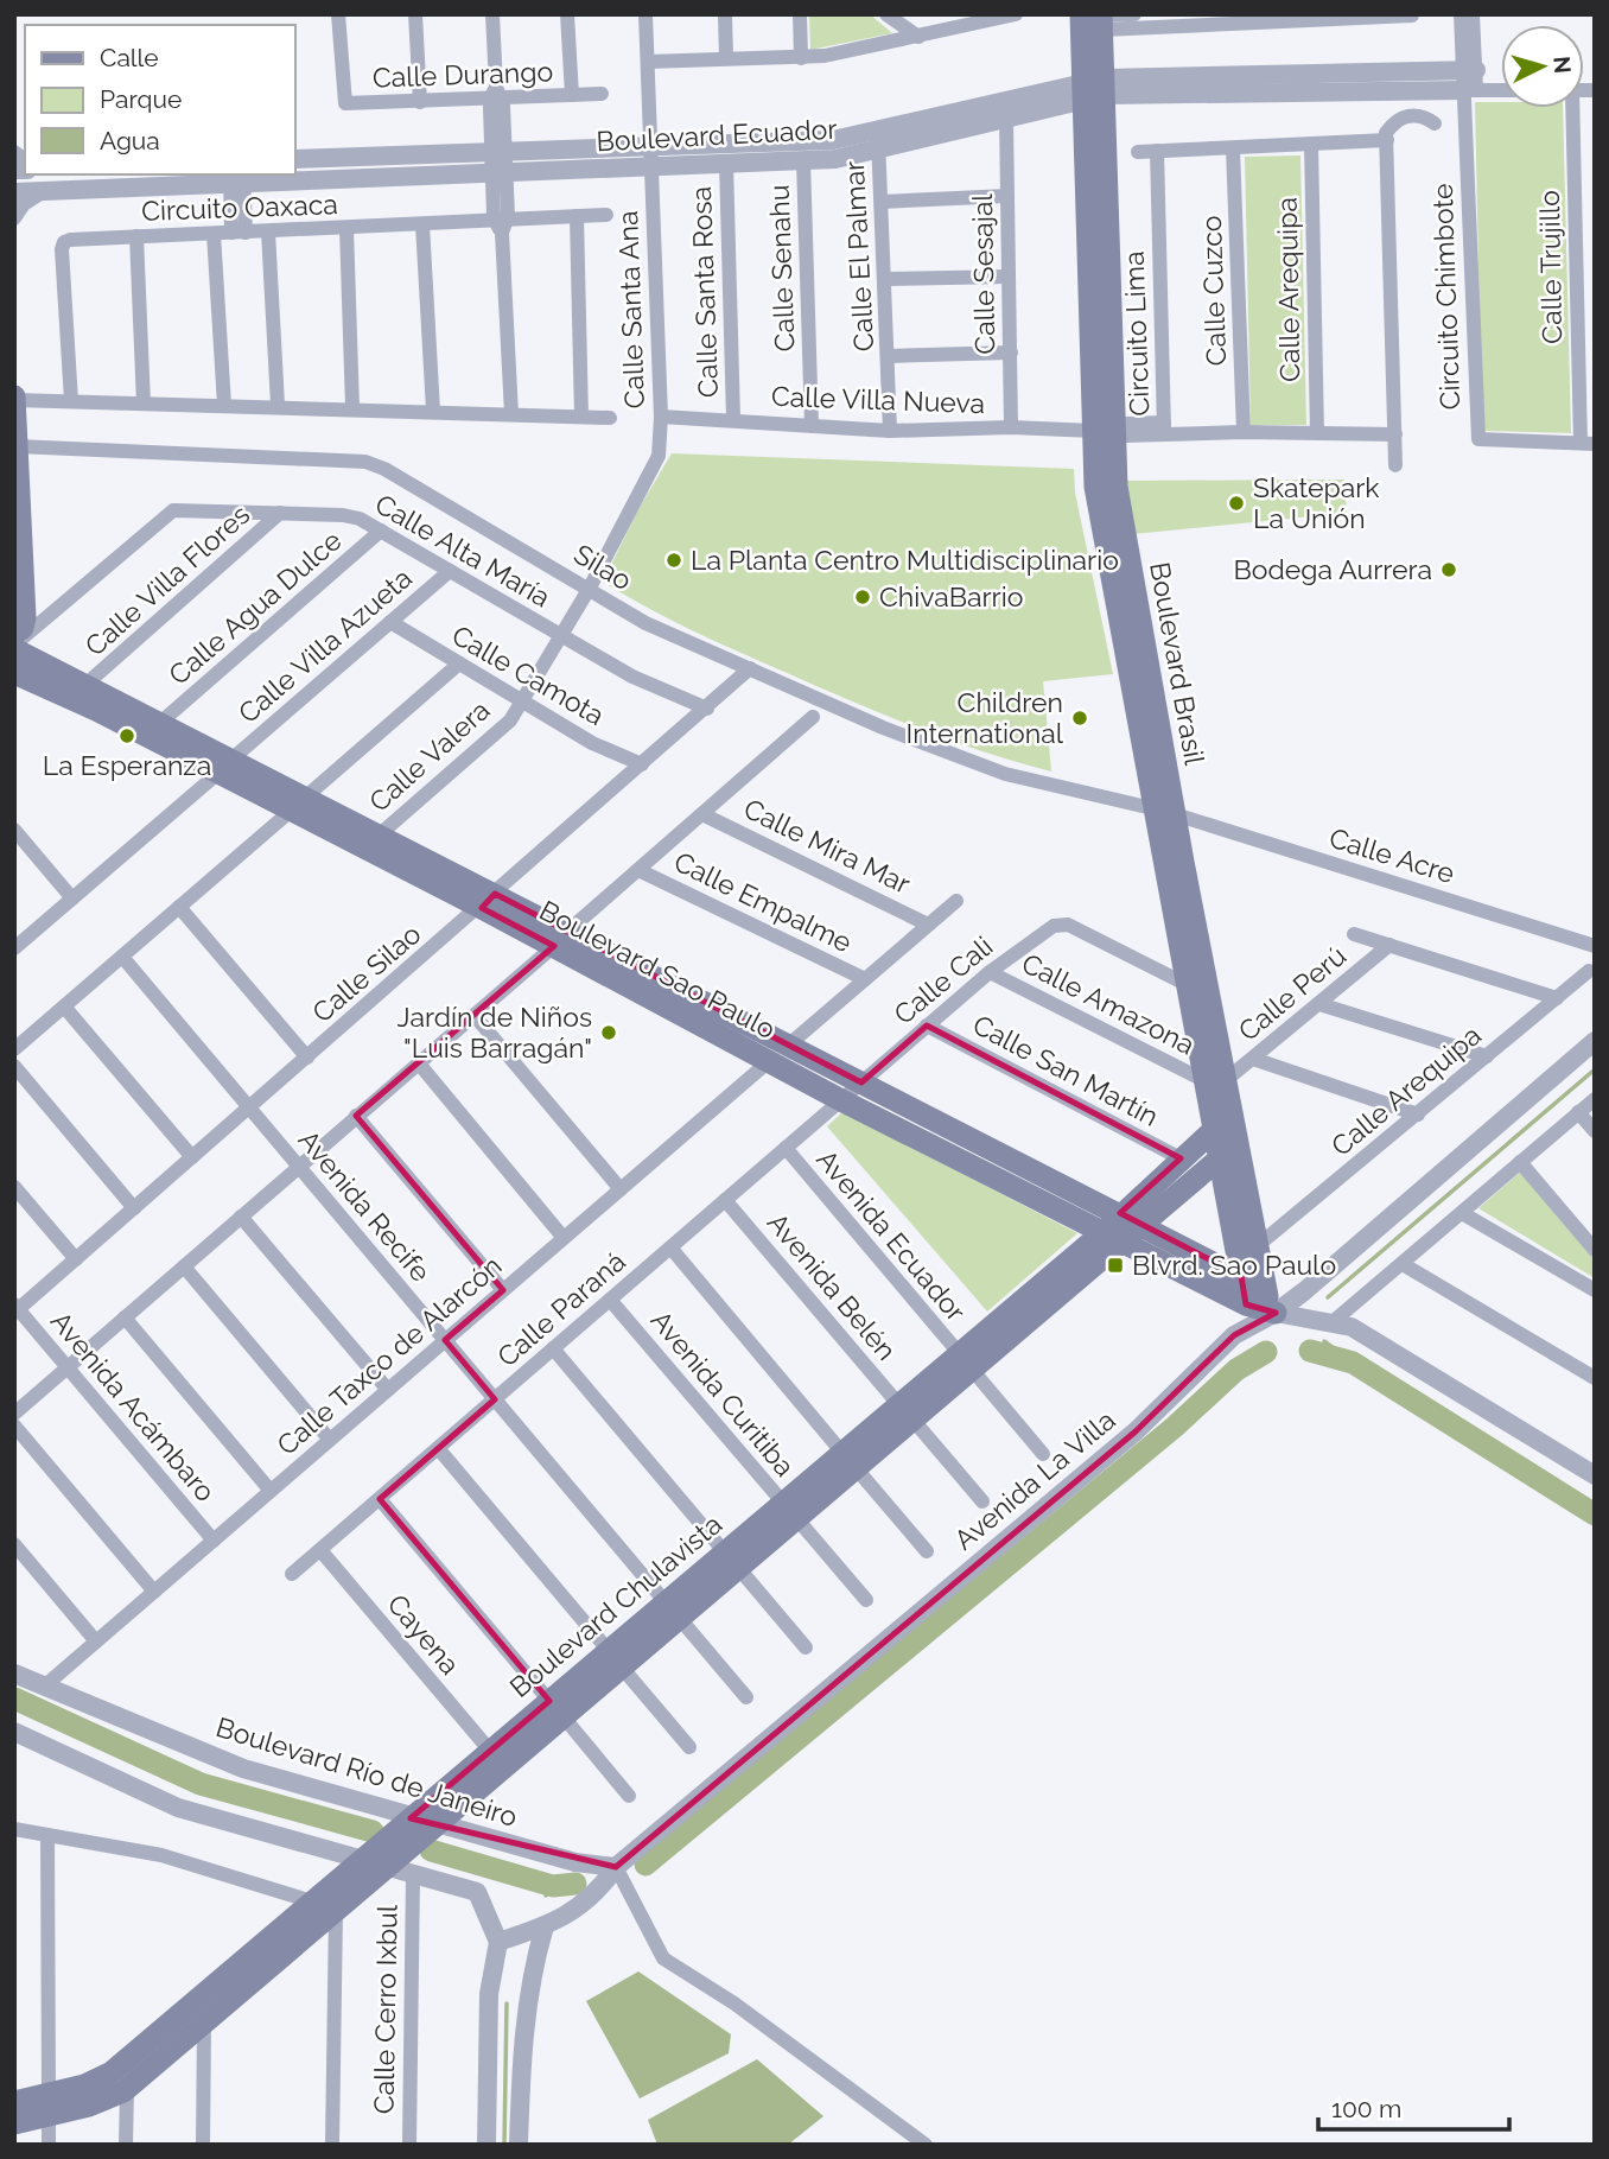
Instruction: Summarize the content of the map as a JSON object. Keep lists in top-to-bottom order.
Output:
{
  "streets": {
    "main road": ["Boulevard Brasil", "Boulevard Sao Paulo", "Boulevard Chulavista"],
    "street": [
      "Calle Durango",
      "Boulevard Ecuador",
      "Circuito Oaxaca",
      "Calle El Palmar",
      "Calle Trujillo",
      "Calle Senahu",
      "Calle Sesajal",
      "Calle Arequipa",
      "Calle Cuzco",
      "Calle Santa Rosa",
      "Circuito Chimbote",
      "Calle Santa Ana",
      "Circuito Lima",
      "Calle Villa Nueva",
      "Calle Alta María",
      "Silao",
      "Calle Villa Flores",
      "Calle Agua Dulce",
      "Calle Villa Azueta",
      "Calle Camota",
      "Calle Valera",
      "Calle Mira Mar",
      "Calle Acre",
      "Calle Empalme",
      "Calle Silao",
      "Calle Cali",
      "Calle Perú",
      "Calle Amazona",
      "Calle San Martín",
      "Avenida Recife",
      "Avenida Ecuador",
      "Avenida Belén",
      "Calle Paraná",
      "Calle Taxco de Alarcón",
      "Avenida Curitiba",
      "Avenida Acámbaro",
      "Avenida La Villa",
      "Cayena",
      "Boulevard Río de Janeiro",
      "Calle Cerro Ixbul"
    ]
  },
  "crossings": [
    ["Boulevard Ecuador", "Calle El Palmar"],
    ["Boulevard Ecuador", "Calle Senahu"],
    ["Boulevard Ecuador", "Calle Sesajal"],
    ["Boulevard Ecuador", "Calle Santa Rosa"],
    ["Boulevard Ecuador", "Circuito Chimbote"],
    ["Boulevard Ecuador", "Calle Santa Ana"],
    ["Boulevard Ecuador", "Boulevard Brasil"],
    ["Calle El Palmar", "Calle Villa Nueva"],
    ["Calle Trujillo", "Circuito Chimbote"],
    ["Calle Senahu", "Calle Villa Nueva"],
    ["Calle Sesajal", "Calle Villa Nueva"],
    ["Calle Arequipa", "Circuito Lima"],
    ["Calle Arequipa", "Boulevard Brasil"],
    ["Calle Cuzco", "Circuito Lima"],
    ["Calle Santa Rosa", "Calle Villa Nueva"],
    ["Calle Santa Ana", "Calle Villa Nueva"],
    ["Calle Santa Ana", "Silao"],
    ["Calle Santa Ana", "Calle Valera"],
    ["Circuito Lima", "Calle Villa Nueva"],
    ["Calle Villa Nueva", "Boulevard Brasil"],
    ["Calle Alta María", "Calle Villa Flores"],
    ["Calle Alta María", "Calle Agua Dulce"],
    ["Calle Alta María", "Calle Villa Azueta"],
    ["Calle Alta María", "Calle Valera"],
    ["Calle Alta María", "Boulevard Sao Paulo"],
    ["Calle Alta María", "Calle Silao"],
    ["Silao", "Boulevard Brasil"],
    ["Silao", "Calle Valera"],
    ["Silao", "Calle Acre"],
    ["Silao", "Calle Silao"],
    ["Calle Villa Flores", "Boulevard Sao Paulo"],
    ["Calle Agua Dulce", "Boulevard Sao Paulo"],
    ["Calle Villa Azueta", "Calle Camota"],
    ["Calle Villa Azueta", "Boulevard Sao Paulo"],
    ["Boulevard Brasil", "Calle Acre"],
    ["Boulevard Brasil", "Boulevard Sao Paulo"],
    ["Boulevard Brasil", "Calle Cali"],
    ["Boulevard Brasil", "Calle Perú"],
    ["Boulevard Brasil", "Calle Amazona"],
    ["Boulevard Brasil", "Boulevard Chulavista"],
    ["Calle Camota", "Calle Valera"],
    ["Calle Camota", "Calle Silao"],
    ["Calle Valera", "Boulevard Sao Paulo"],
    ["Boulevard Sao Paulo", "Calle Silao"],
    ["Boulevard Sao Paulo", "Calle Cali"],
    ["Boulevard Sao Paulo", "Calle Paraná"],
    ["Boulevard Sao Paulo", "Calle Taxco de Alarcón"],
    ["Boulevard Sao Paulo", "Avenida La Villa"],
    ["Boulevard Sao Paulo", "Boulevard Chulavista"],
    ["Calle Silao", "Avenida Recife"],
    ["Calle Silao", "Avenida Acámbaro"],
    ["Calle Cali", "Calle Amazona"],
    ["Calle Cali", "Calle San Martín"],
    ["Calle Cali", "Calle Paraná"],
    ["Calle Perú", "Calle Amazona"],
    ["Calle San Martín", "Boulevard Chulavista"],
    ["Avenida Recife", "Calle Paraná"],
    ["Avenida Recife", "Calle Taxco de Alarcón"],
    ["Avenida Recife", "Boulevard Chulavista"],
    ["Avenida Ecuador", "Calle Paraná"],
    ["Avenida Ecuador", "Boulevard Chulavista"],
    ["Avenida Belén", "Calle Paraná"],
    ["Avenida Belén", "Boulevard Chulavista"],
    ["Calle Paraná", "Avenida Curitiba"],
    ["Calle Paraná", "Cayena"],
    ["Calle Taxco de Alarcón", "Avenida Acámbaro"],
    ["Calle Taxco de Alarcón", "Boulevard Río de Janeiro"],
    ["Avenida Curitiba", "Boulevard Chulavista"],
    ["Avenida La Villa", "Boulevard Río de Janeiro"],
    ["Boulevard Chulavista", "Cayena"],
    ["Boulevard Chulavista", "Boulevard Río de Janeiro"]
  ],
  "places": {
    "other": [
      "Skatepark La Unión",
      "La Planta Centro Multidisciplinario",
      "Bodega Aurrera",
      "ChivaBarrio",
      "Children International",
      "La Esperanza",
      "Jardín de Niños \"Luis Barragán\""
    ],
    "transit": ["Blvrd. Sao Paulo"]
  },
  "legend": ["Calle", "Parque", "Agua"],
  "scale_bar": "100 m",
  "north": "right"
}
